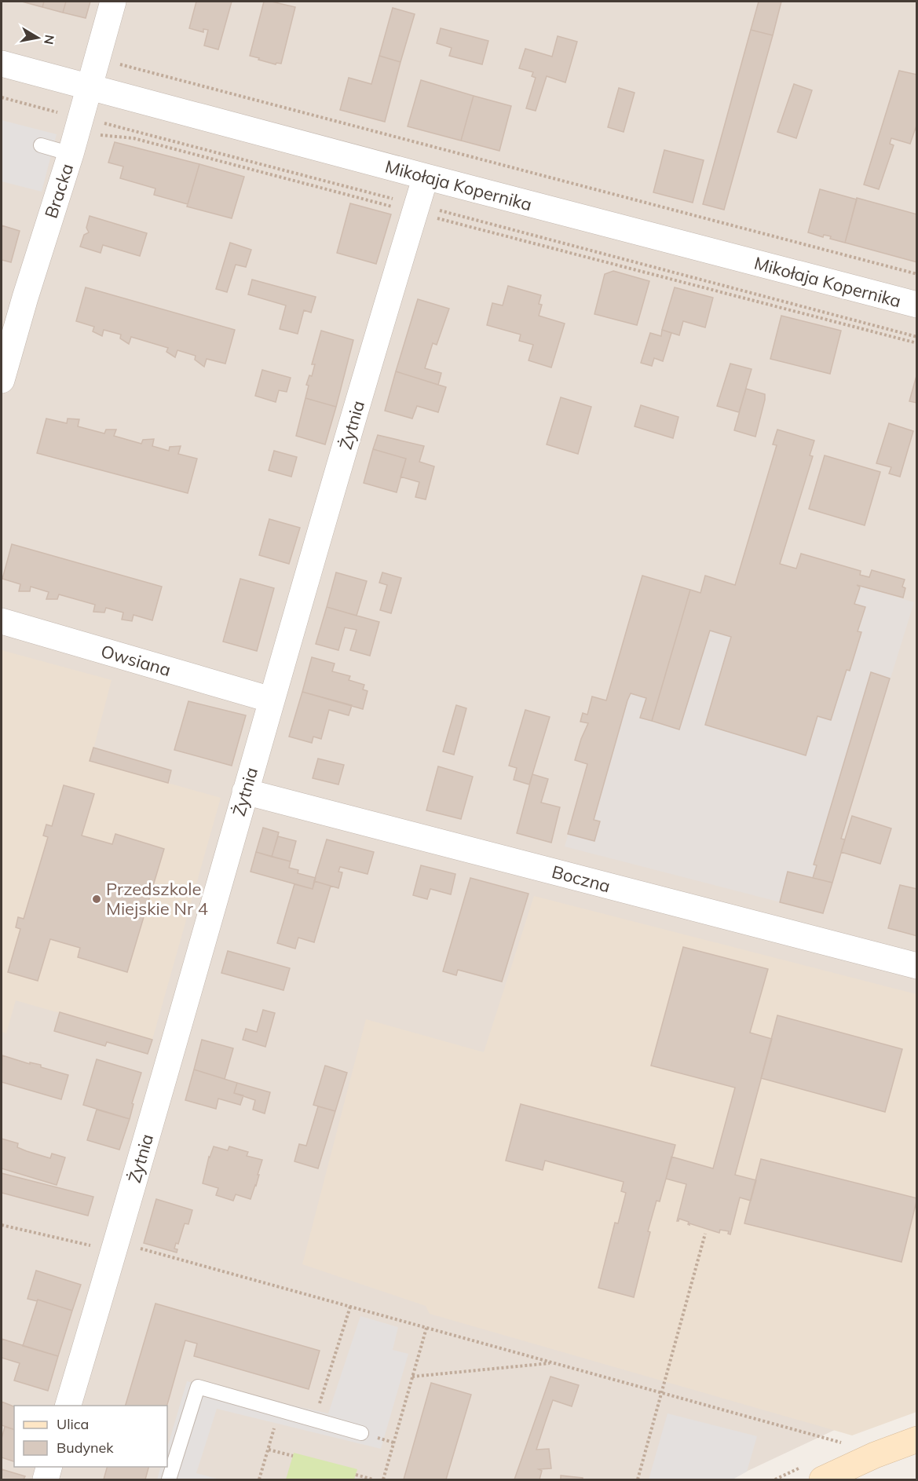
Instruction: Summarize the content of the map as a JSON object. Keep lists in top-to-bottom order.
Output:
{
  "streets": {
    "street": [
      "Mikołaja Kopernika",
      "Bracka",
      "Żytnia",
      "Owsiana",
      "Boczna"
    ]
  },
  "crossings": [
    ["Mikołaja Kopernika", "Bracka"],
    ["Mikołaja Kopernika", "Żytnia"],
    ["Żytnia", "Owsiana"],
    ["Żytnia", "Boczna"]
  ],
  "places": ["Przedszkole Miejskie Nr 4"],
  "legend": ["Ulica", "Budynek"],
  "north": "right"
}
